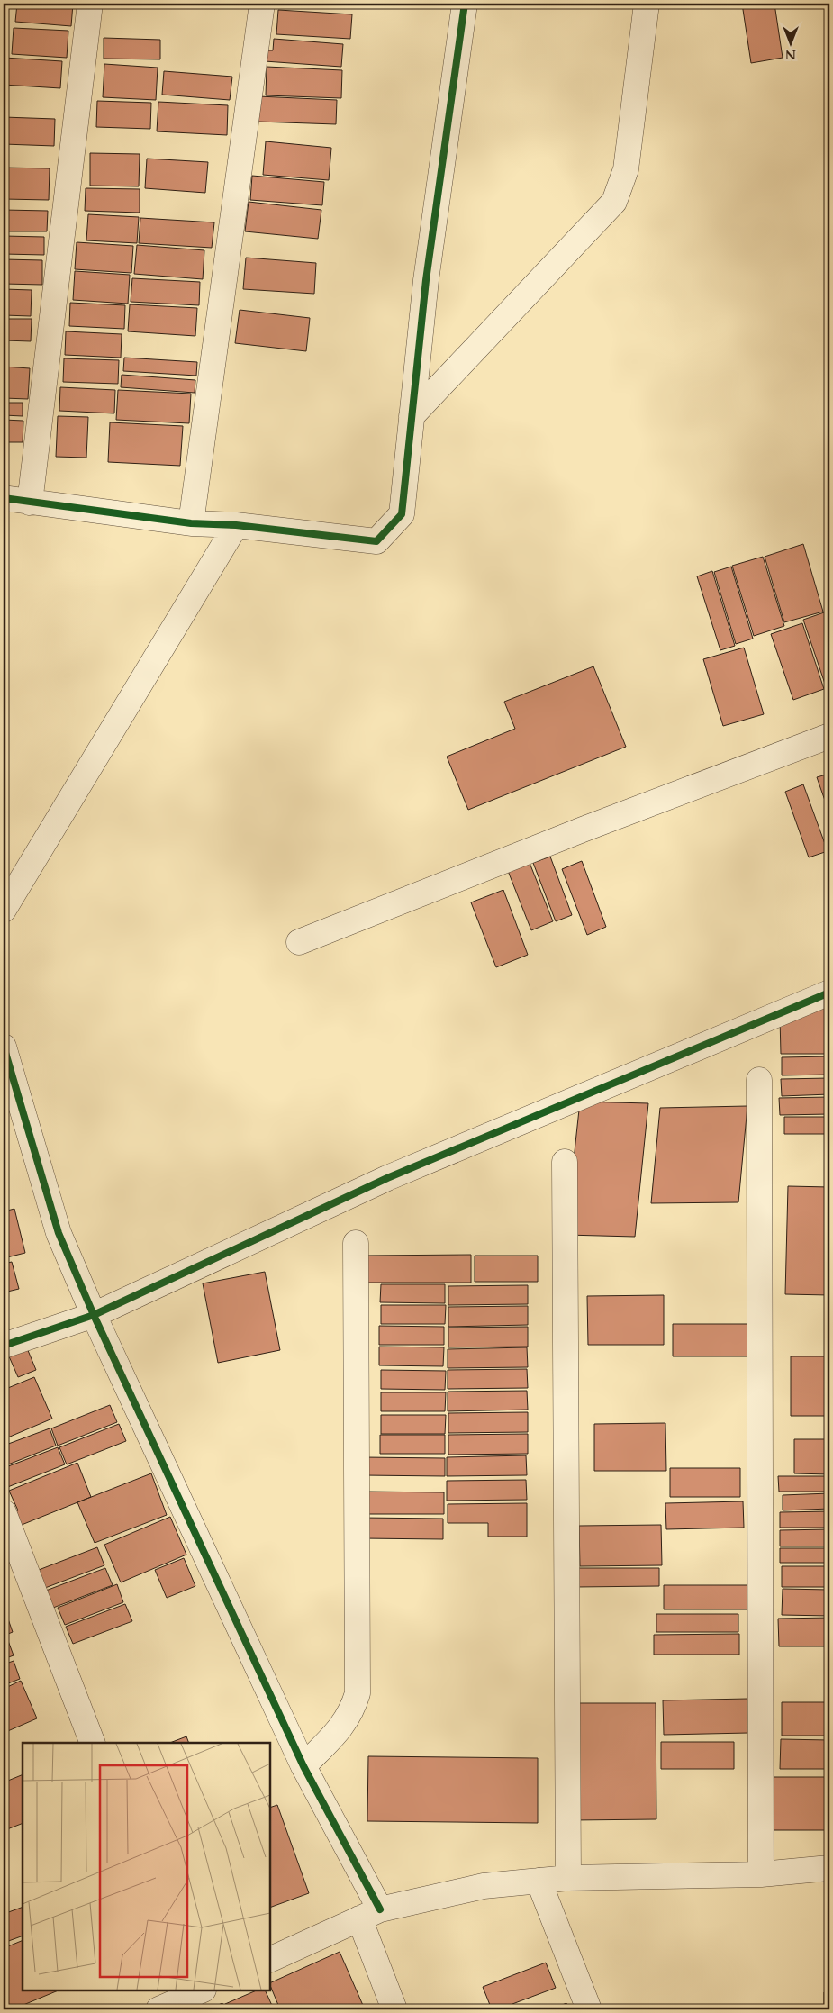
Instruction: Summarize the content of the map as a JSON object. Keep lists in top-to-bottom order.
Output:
{
  "north": "bottom"
}
